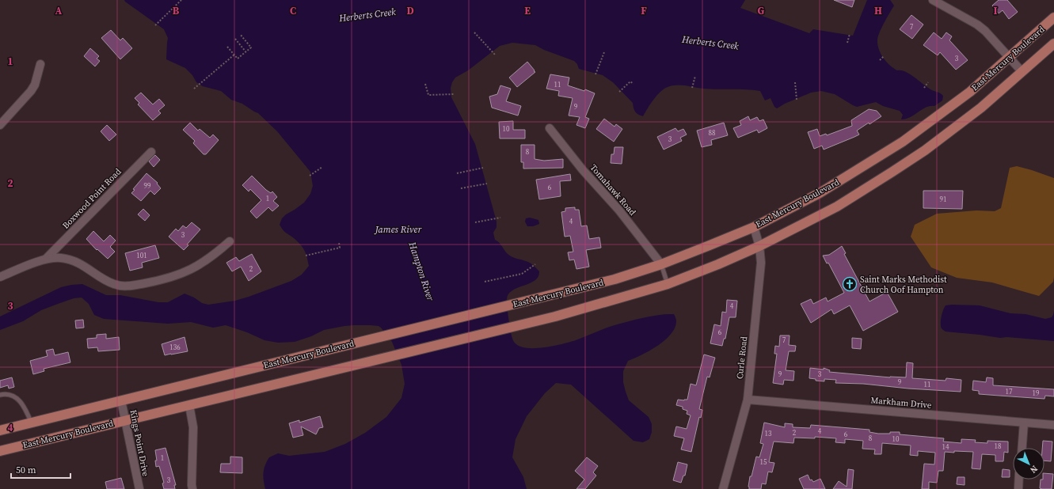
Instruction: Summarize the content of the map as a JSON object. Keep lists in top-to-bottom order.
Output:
{
  "streets": {
    "main road": ["East Mercury Boulevard"],
    "street": [
      "Tomahawk Road",
      "Boxwood Point Road",
      "Curle Road",
      "Markham Drive",
      "Kings Point Drive"
    ]
  },
  "crossings": [
    ["East Mercury Boulevard", "Tomahawk Road"],
    ["East Mercury Boulevard", "Curle Road"],
    ["East Mercury Boulevard", "Kings Point Drive"],
    ["Curle Road", "Markham Drive"]
  ],
  "water": ["Herberts Creek", "James River", "Hampton River"],
  "places": {
    "church": ["Saint Marks Methodist Church Oof Hampton"]
  },
  "house_numbers": [
    "7",
    "3",
    "11",
    "9",
    "10",
    "88",
    "3",
    "8",
    "99",
    "6",
    "1",
    "91",
    "4",
    "3",
    "101",
    "2",
    "4",
    "6",
    "7",
    "136",
    "9",
    "3",
    "9",
    "11",
    "17",
    "19",
    "4",
    "2",
    "13",
    "6",
    "8",
    "10",
    "18",
    "14",
    "1",
    "15",
    "3"
  ],
  "scale_bar": "50 m",
  "north": "bottom right",
  "grid": {
    "columns": [
      "A",
      "B",
      "C",
      "D",
      "E",
      "F",
      "G",
      "H",
      "I"
    ],
    "rows": [
      "1",
      "2",
      "3",
      "4"
    ]
  }
}
